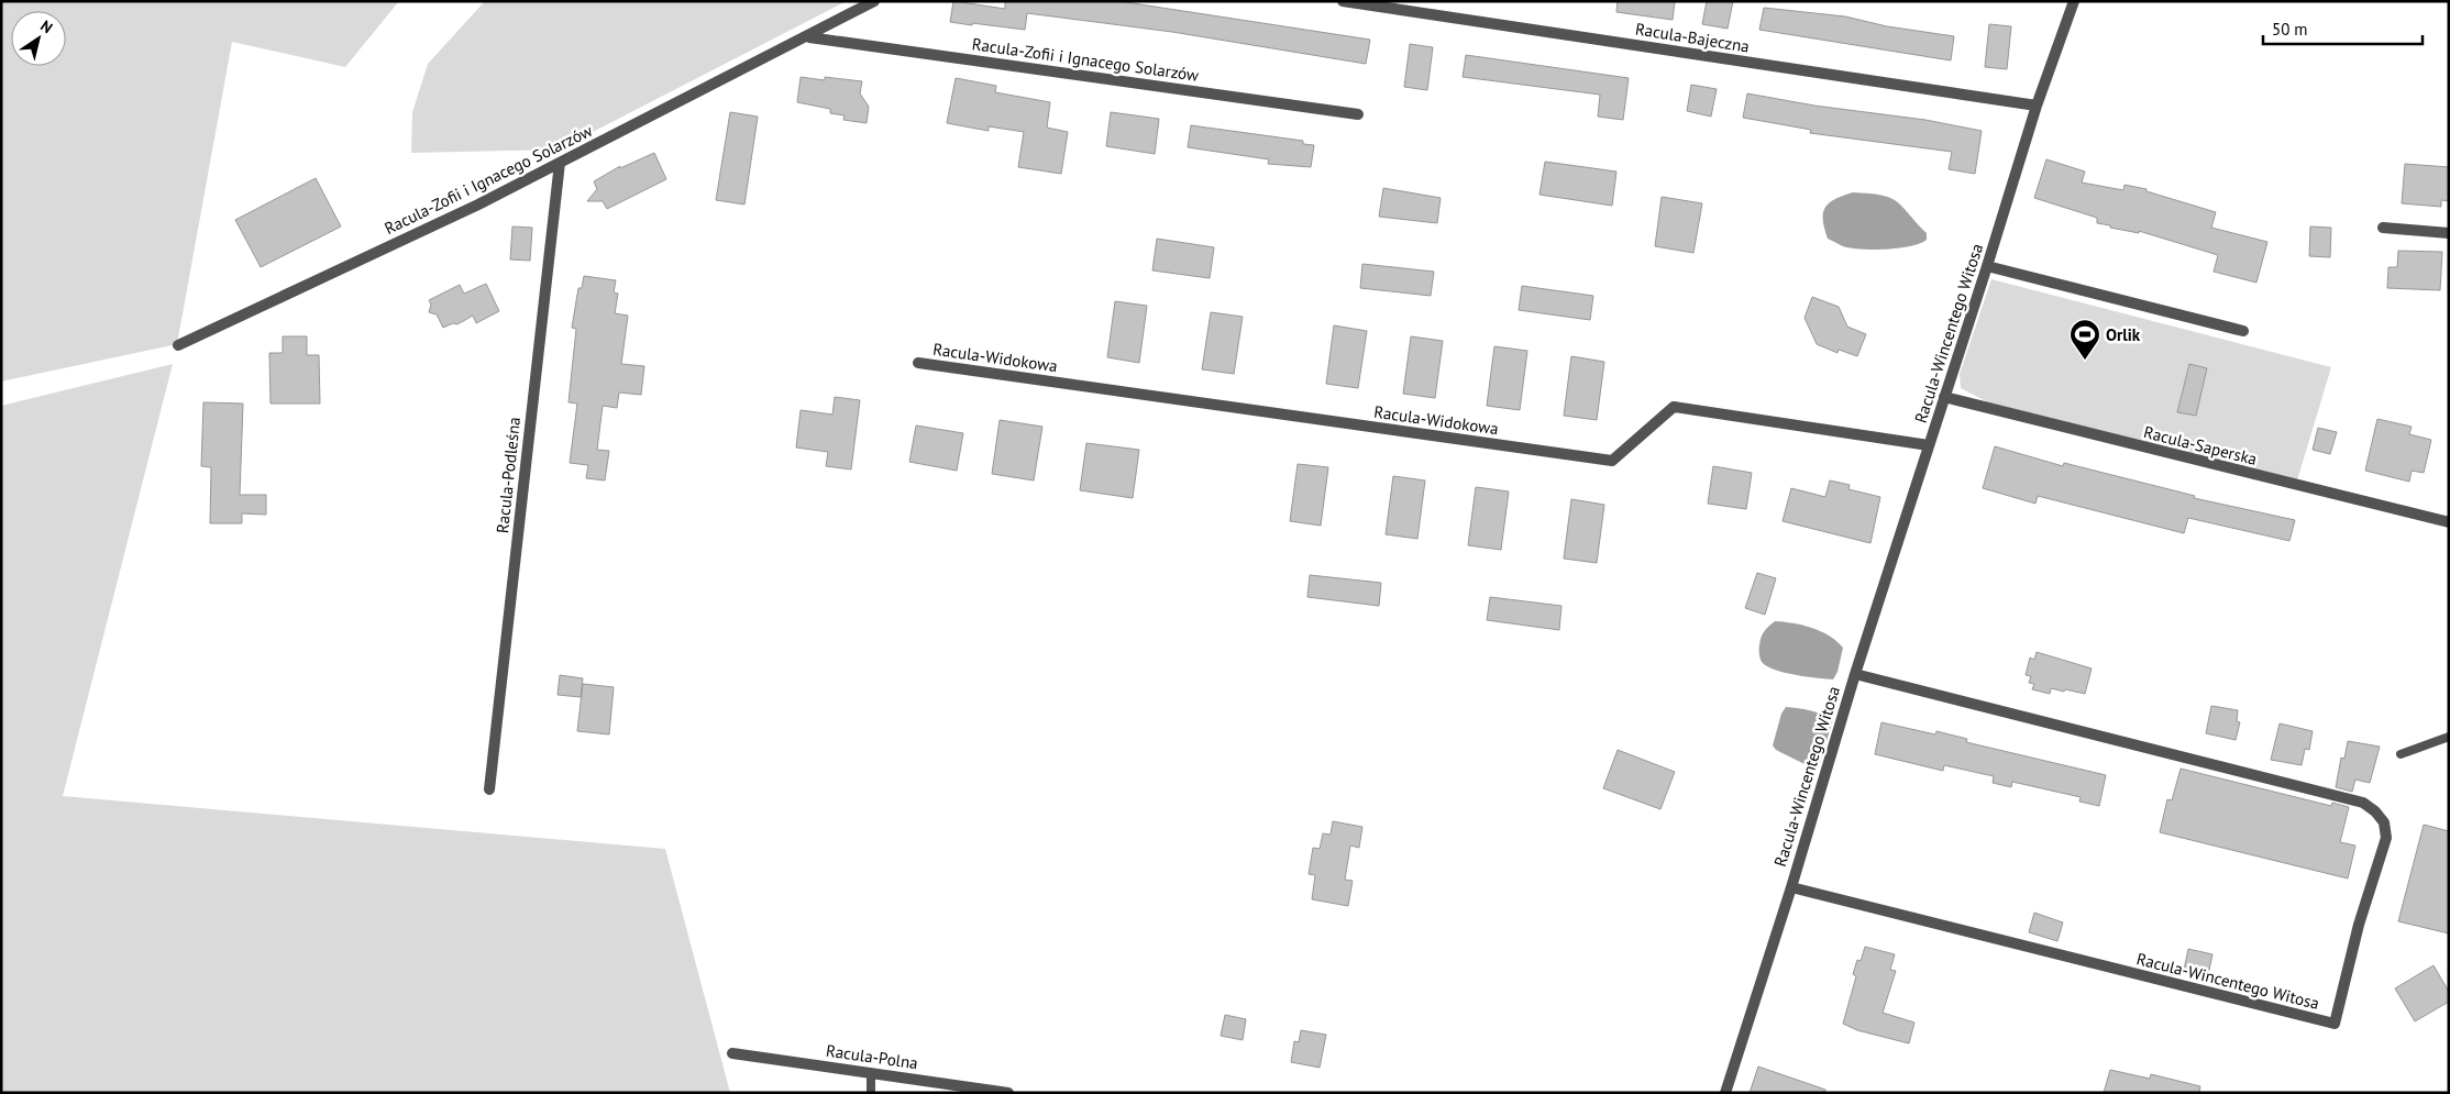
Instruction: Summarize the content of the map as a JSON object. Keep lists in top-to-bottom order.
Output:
{
  "streets": {
    "street": [
      "Racula-Bajeczna",
      "Racula-Zofii i Ignacego Solarzów",
      "Racula-Wincentego Witosa",
      "Racula-Widokowa",
      "Racula-Saperska",
      "Racula-Podleśna",
      "Racula-Polna"
    ]
  },
  "crossings": [
    ["Racula-Bajeczna", "Racula-Wincentego Witosa"],
    ["Racula-Zofii i Ignacego Solarzów", "Racula-Podleśna"],
    ["Racula-Wincentego Witosa", "Racula-Widokowa"],
    ["Racula-Wincentego Witosa", "Racula-Saperska"]
  ],
  "places": {
    "sports": ["Orlik"]
  },
  "scale_bar": "50 m",
  "north": "top right"
}
